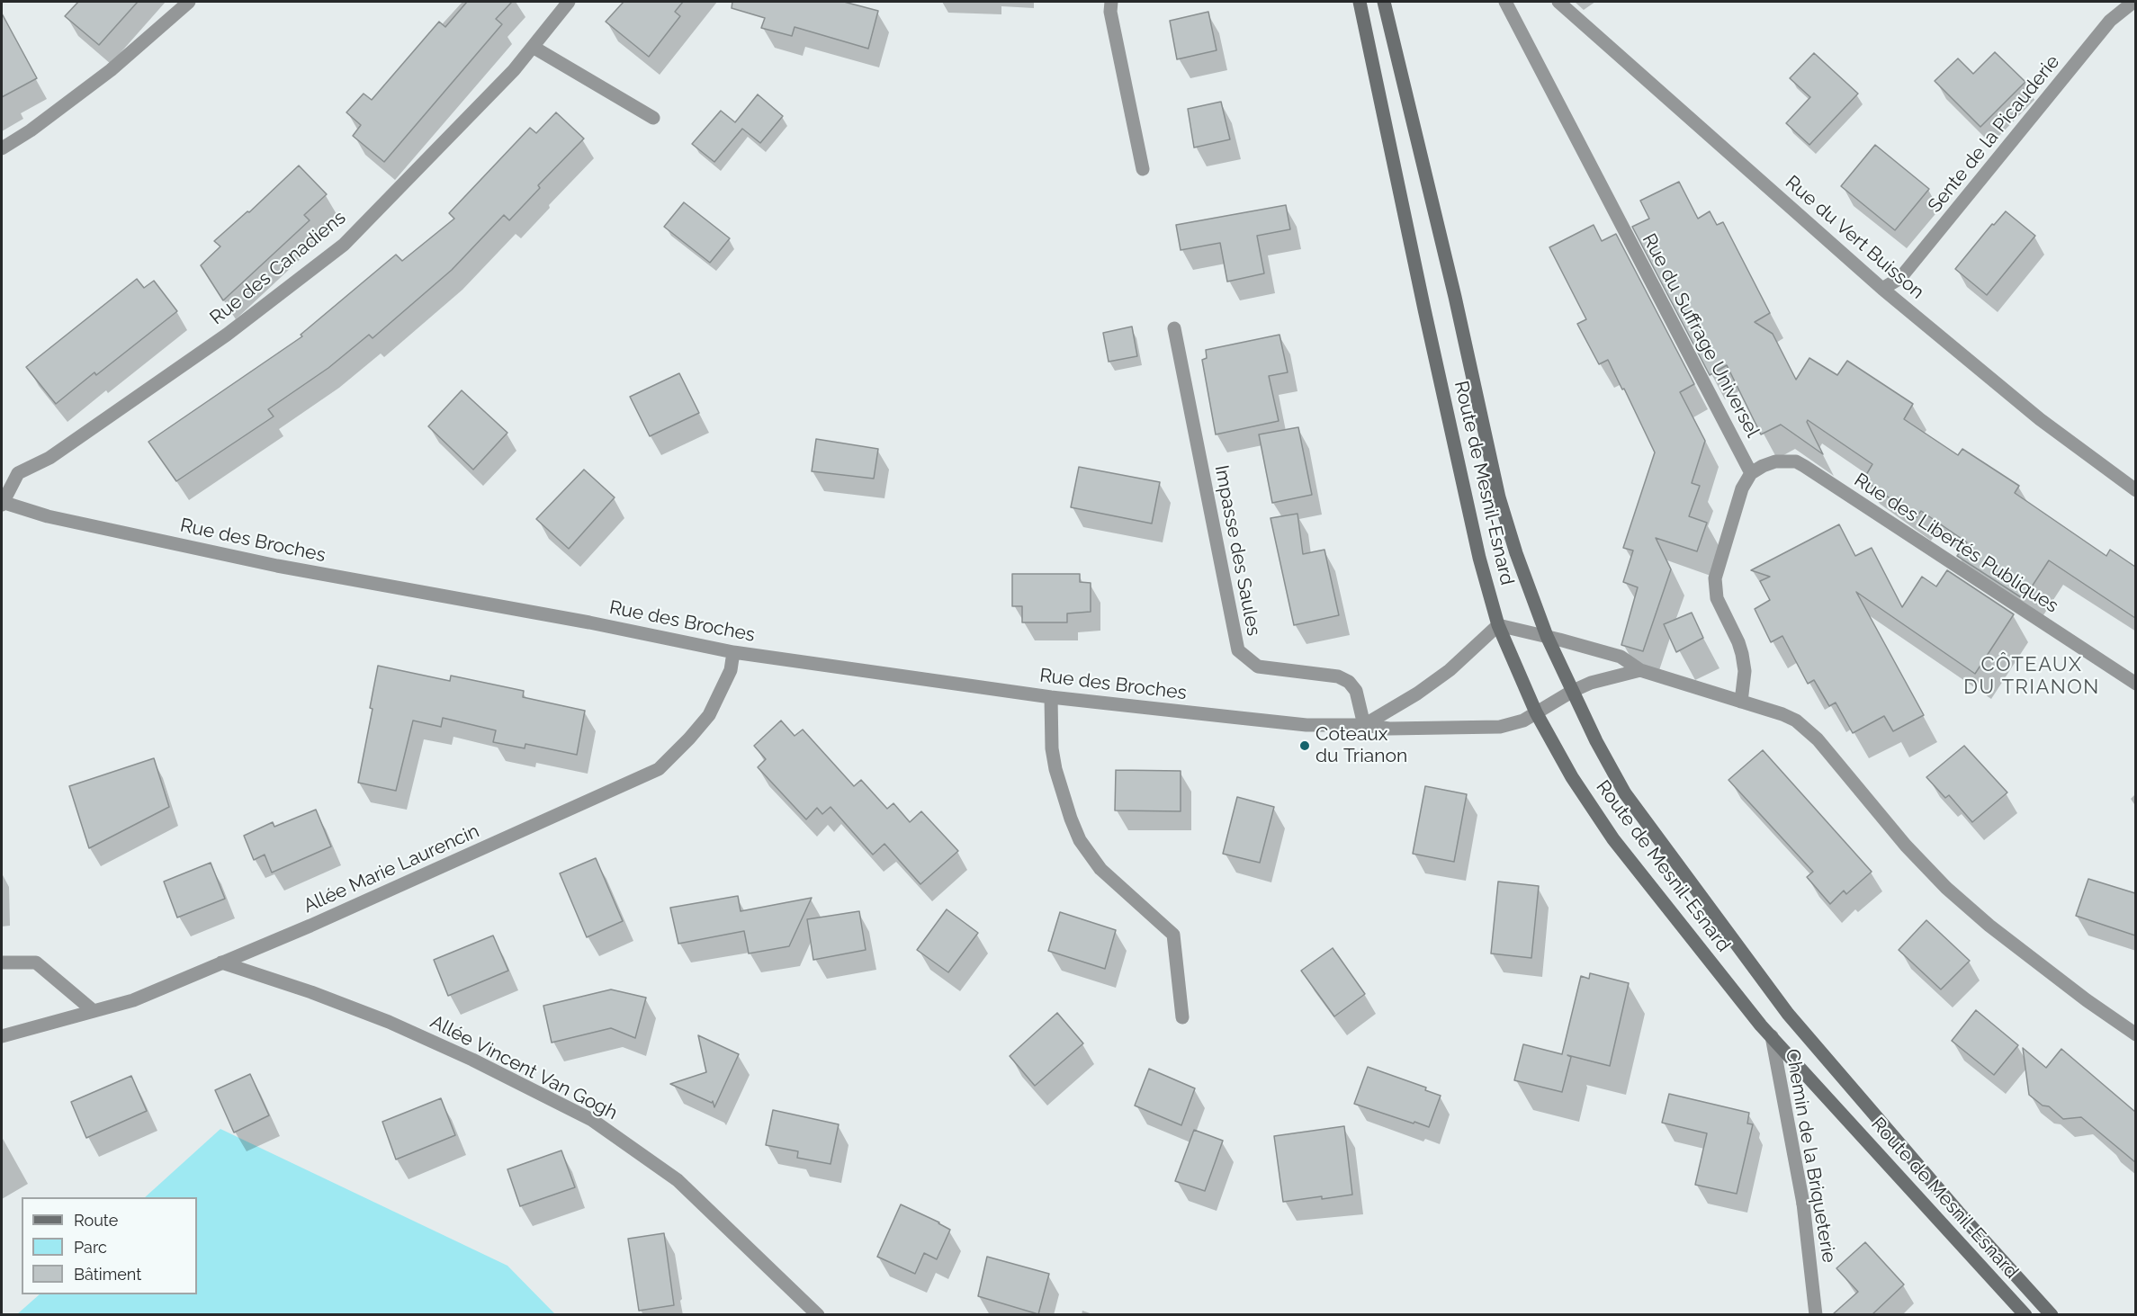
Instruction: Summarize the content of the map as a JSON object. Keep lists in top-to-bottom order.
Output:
{
  "streets": {
    "main road": ["Route de Mesnil-Esnard"],
    "street": [
      "Sente de la Picauderie",
      "Rue du Vert Buisson",
      "Rue des Canadiens",
      "Rue du Suffrage Universel",
      "Rue des Broches",
      "Rue des Libertés Publiques",
      "Impasse des Saules",
      "Allée Marie Laurencin",
      "Allée Vincent Van Gogh",
      "Chemin de la Briqueterie"
    ]
  },
  "crossings": [
    ["Sente de la Picauderie", "Rue du Vert Buisson"],
    ["Rue des Canadiens", "Rue des Broches"],
    ["Rue du Suffrage Universel", "Rue des Libertés Publiques"],
    ["Route de Mesnil-Esnard", "Rue des Broches"],
    ["Route de Mesnil-Esnard", "Chemin de la Briqueterie"],
    ["Rue des Broches", "Impasse des Saules"],
    ["Rue des Broches", "Allée Marie Laurencin"],
    ["Allée Marie Laurencin", "Allée Vincent Van Gogh"]
  ],
  "districts": ["CÔTEAUX DU TRIANON"],
  "places": ["Coteaux du Trianon"],
  "legend": ["Route", "Parc", "Bâtiment"]
}
